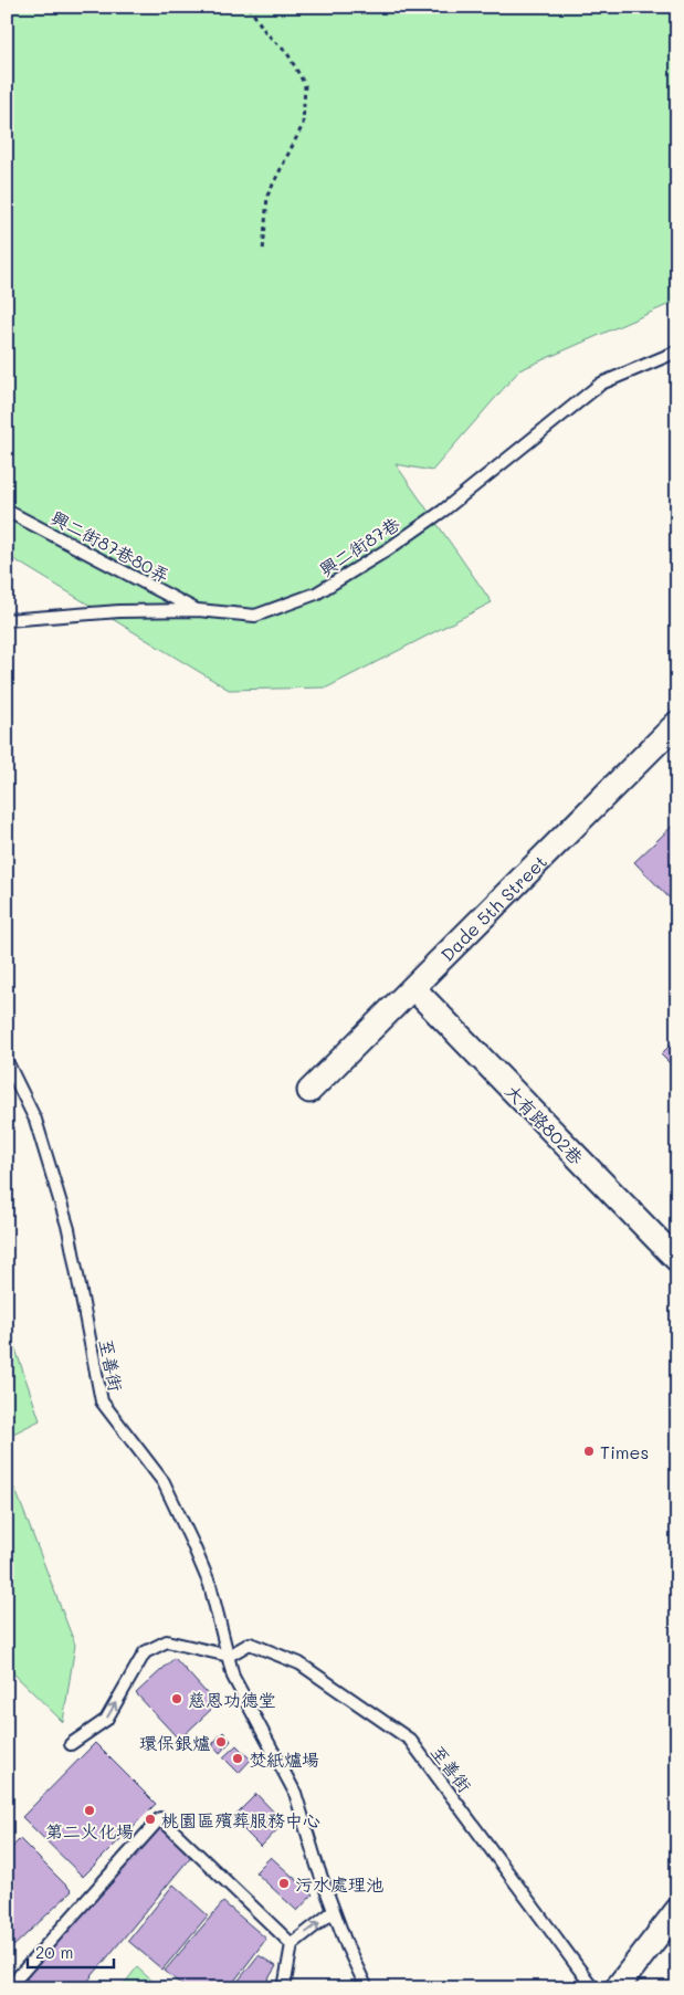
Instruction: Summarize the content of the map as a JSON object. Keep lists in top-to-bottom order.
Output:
{
  "streets": {
    "street": ["Dade 5th Street", "大有路802巷"],
    "lane": ["興二街87巷80弄", "興二街87巷", "至善街"]
  },
  "crossings": [
    ["興二街87巷80弄", "興二街87巷"],
    ["Dade 5th Street", "大有路802巷"]
  ],
  "places": [
    "Times",
    "慈恩功德堂",
    "環保銀爐",
    "焚紙爐場",
    "第二火化場",
    "桃園區殯葬服務中心",
    "污水處理池"
  ],
  "scale_bar": "20 m"
}
